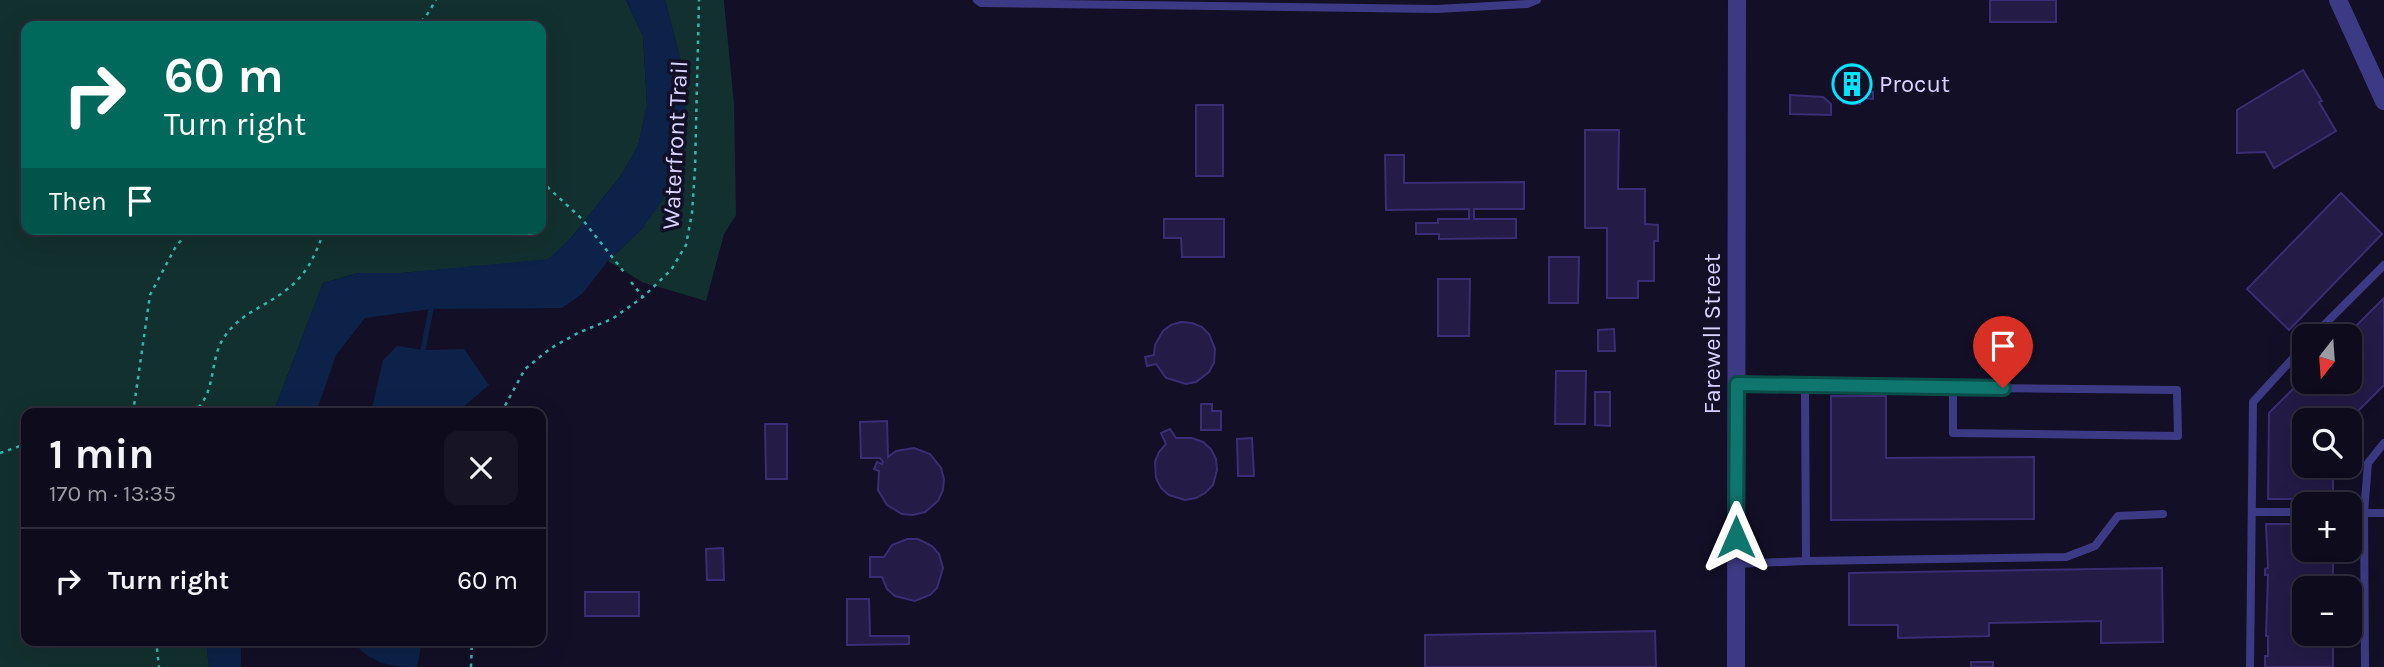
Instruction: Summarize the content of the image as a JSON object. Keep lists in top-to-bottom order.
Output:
{
  "streets": {
    "street": ["Farewell Street"],
    "path": ["Waterfront Trail"]
  },
  "places": {
    "building": ["Procut"]
  },
  "north": "bottom",
  "page": {
    "turn": ["60 m", "Turn right"],
    "then": "Then",
    "map_buttons": ["+", "−"],
    "heading": ["1 min", "170 m · 13:35"],
    "list": [
      {
        "name": "Turn right",
        "value": "60 m"
      }
    ]
  }
}
